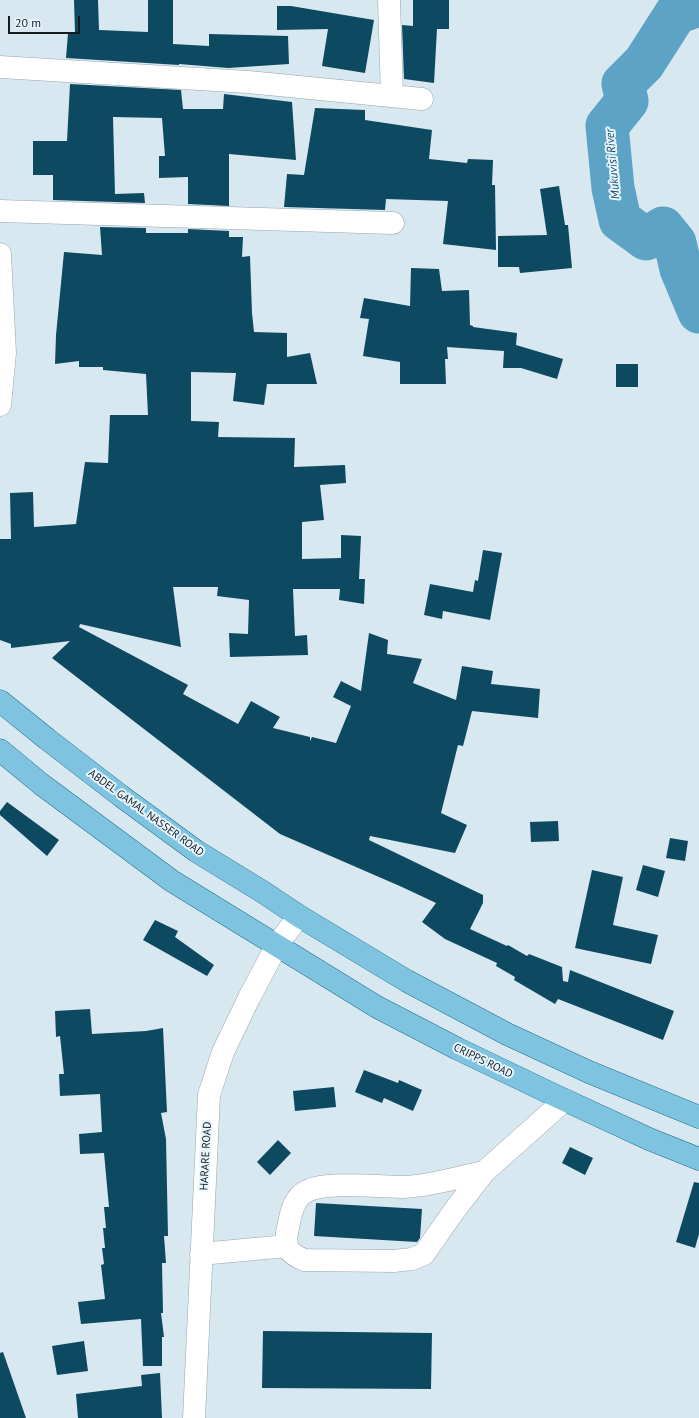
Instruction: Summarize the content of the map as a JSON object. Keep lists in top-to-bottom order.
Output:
{
  "streets": {
    "main road": ["ABDEL GAMAL NASSER ROAD", "CRIPPS ROAD"],
    "street": ["HARARE ROAD"]
  },
  "crossings": [
    ["ABDEL GAMAL NASSER ROAD", "HARARE ROAD"],
    ["CRIPPS ROAD", "HARARE ROAD"]
  ],
  "water": ["Mukuvisi River"],
  "scale_bar": "20 m"
}
